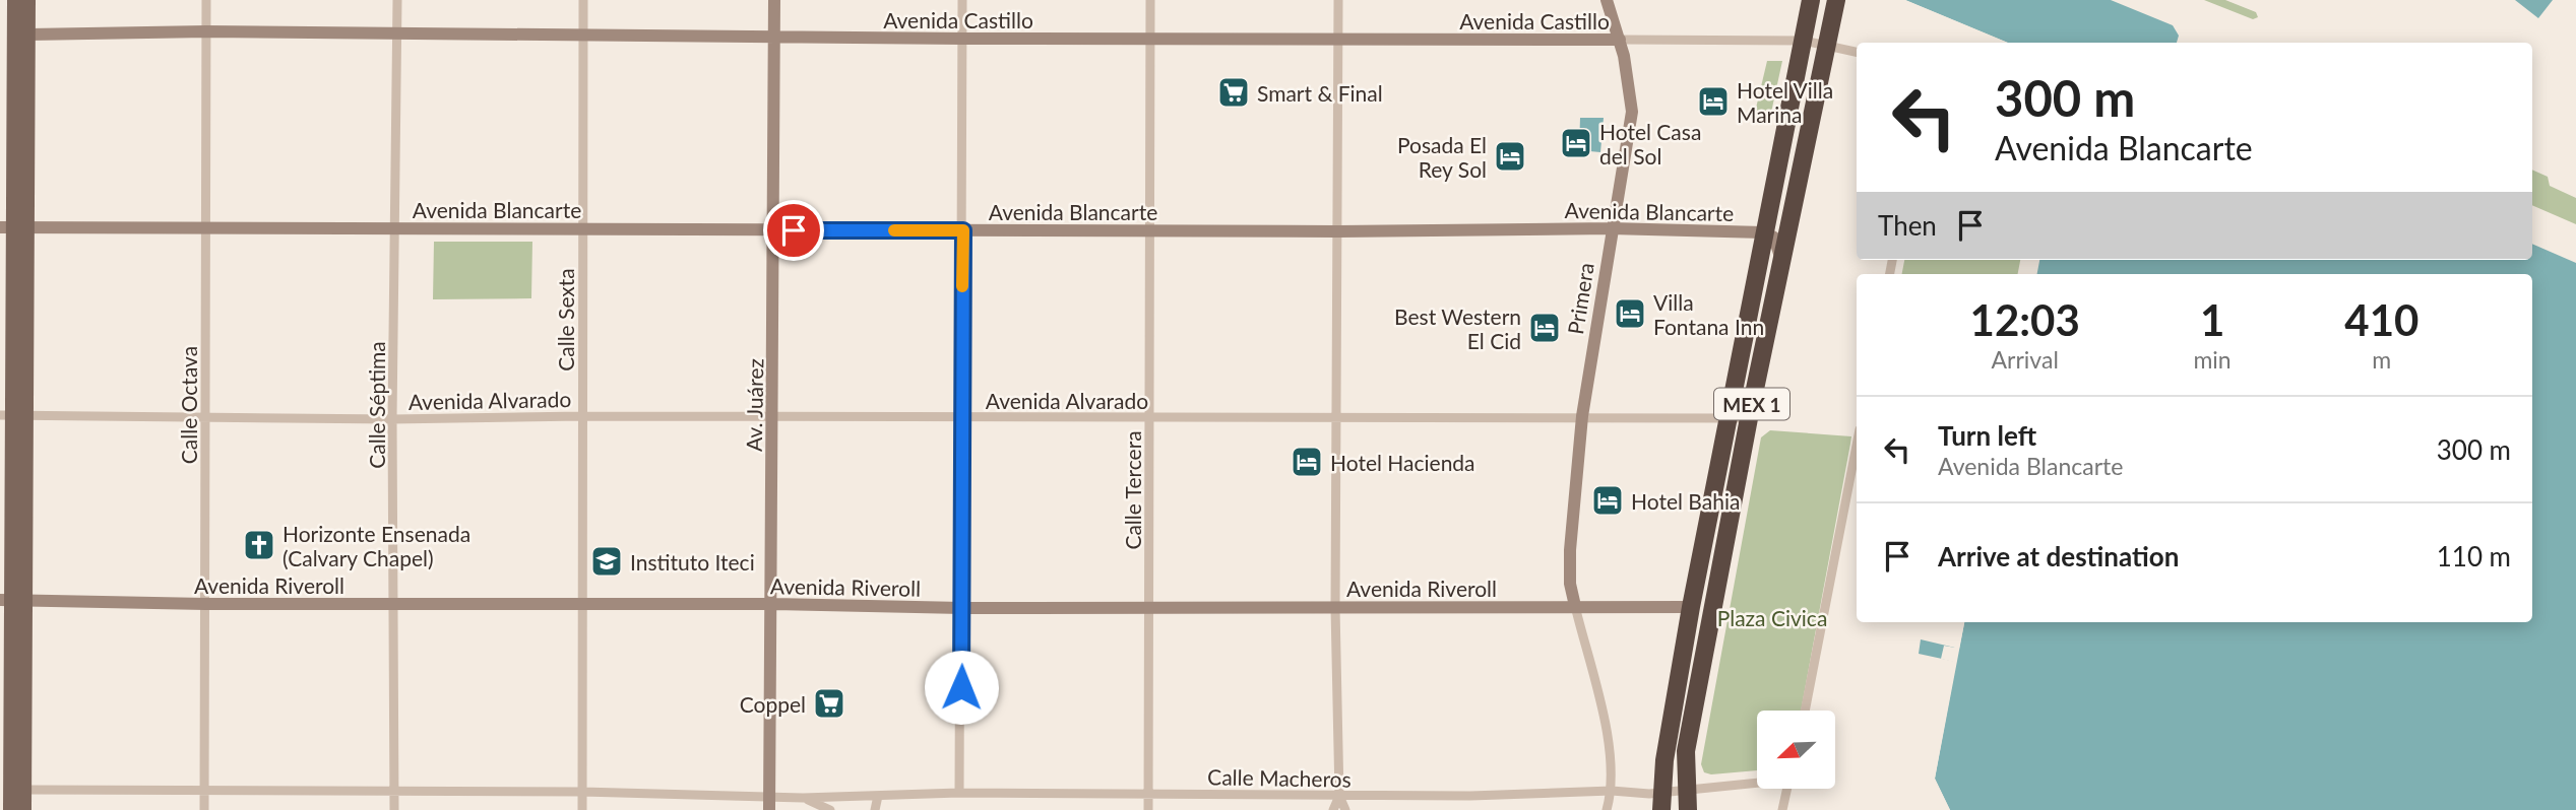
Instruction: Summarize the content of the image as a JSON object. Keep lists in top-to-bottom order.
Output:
{
  "streets": {
    "highway": ["MEX 1"],
    "street": [
      "Avenida Castillo",
      "Avenida Blancarte",
      "Primera",
      "Calle Sexta",
      "Avenida Alvarado",
      "Calle Octava",
      "Calle Séptima",
      "Av. Juárez",
      "Calle Tercera",
      "Avenida Riveroll",
      "Calle Macheros"
    ]
  },
  "crossings": [
    ["Avenida Castillo", "Primera"],
    ["Avenida Castillo", "Calle Sexta"],
    ["Avenida Castillo", "MEX 1"],
    ["Avenida Castillo", "Calle Octava"],
    ["Avenida Castillo", "Calle Séptima"],
    ["Avenida Castillo", "Av. Juárez"],
    ["Avenida Castillo", "Calle Tercera"],
    ["Avenida Blancarte", "Primera"],
    ["Avenida Blancarte", "Calle Sexta"],
    ["Avenida Blancarte", "MEX 1"],
    ["Avenida Blancarte", "Calle Octava"],
    ["Avenida Blancarte", "Calle Séptima"],
    ["Avenida Blancarte", "Av. Juárez"],
    ["Avenida Blancarte", "Calle Tercera"],
    ["Primera", "Avenida Alvarado"],
    ["Primera", "Avenida Riveroll"],
    ["Calle Sexta", "Avenida Alvarado"],
    ["Calle Sexta", "Avenida Riveroll"],
    ["Calle Sexta", "Calle Macheros"],
    ["Avenida Alvarado", "MEX 1"],
    ["Avenida Alvarado", "Calle Octava"],
    ["Avenida Alvarado", "Calle Séptima"],
    ["Avenida Alvarado", "Av. Juárez"],
    ["Avenida Alvarado", "Calle Tercera"],
    ["MEX 1", "Avenida Riveroll"],
    ["MEX 1", "Calle Macheros"],
    ["Calle Octava", "Avenida Riveroll"],
    ["Calle Octava", "Calle Macheros"],
    ["Calle Séptima", "Avenida Riveroll"],
    ["Calle Séptima", "Calle Macheros"],
    ["Av. Juárez", "Avenida Riveroll"],
    ["Av. Juárez", "Calle Macheros"],
    ["Calle Tercera", "Avenida Riveroll"],
    ["Calle Tercera", "Calle Macheros"]
  ],
  "parks": ["Plaza Civica"],
  "places": {
    "supermarket": ["Smart & Final", "Coppel"],
    "hotel": [
      "Hotel Villa Marina",
      "Hotel Casa del Sol",
      "Posada El Rey Sol",
      "Villa Fontana Inn",
      "Best Western El Cid",
      "Hotel Hacienda",
      "Hotel Bahia"
    ],
    "church": ["Horizonte Ensenada (Calvary Chapel)"],
    "school or university": ["Instituto Iteci"]
  },
  "north": "bottom left",
  "page": {
    "turn": ["300 m", "Avenida Blancarte"],
    "then": "Then",
    "eta": [
      "12:03",
      "Arrival",
      "1",
      "min",
      "410",
      "m"
    ],
    "list": [
      {
        "name": "Turn left",
        "note": "Avenida Blancarte",
        "value": "300 m"
      },
      {
        "name": "Arrive at destination",
        "value": "110 m"
      }
    ]
  }
}
